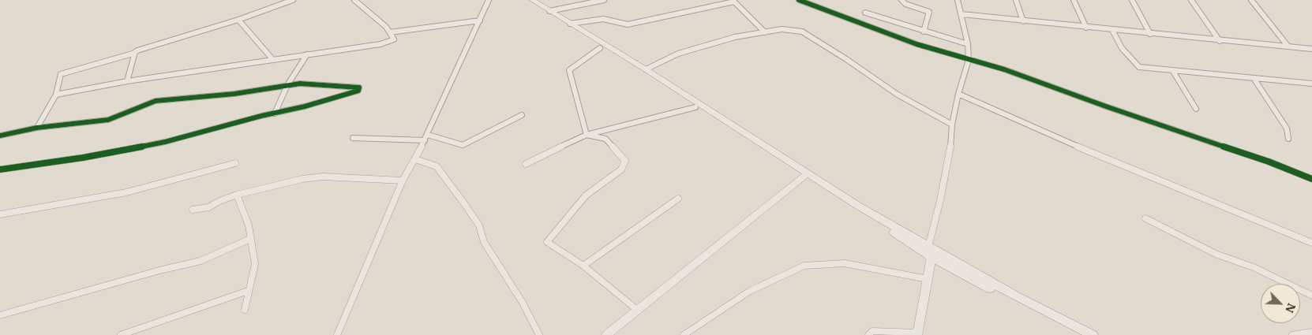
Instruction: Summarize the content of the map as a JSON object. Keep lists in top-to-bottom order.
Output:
{
  "north": "bottom right"
}
